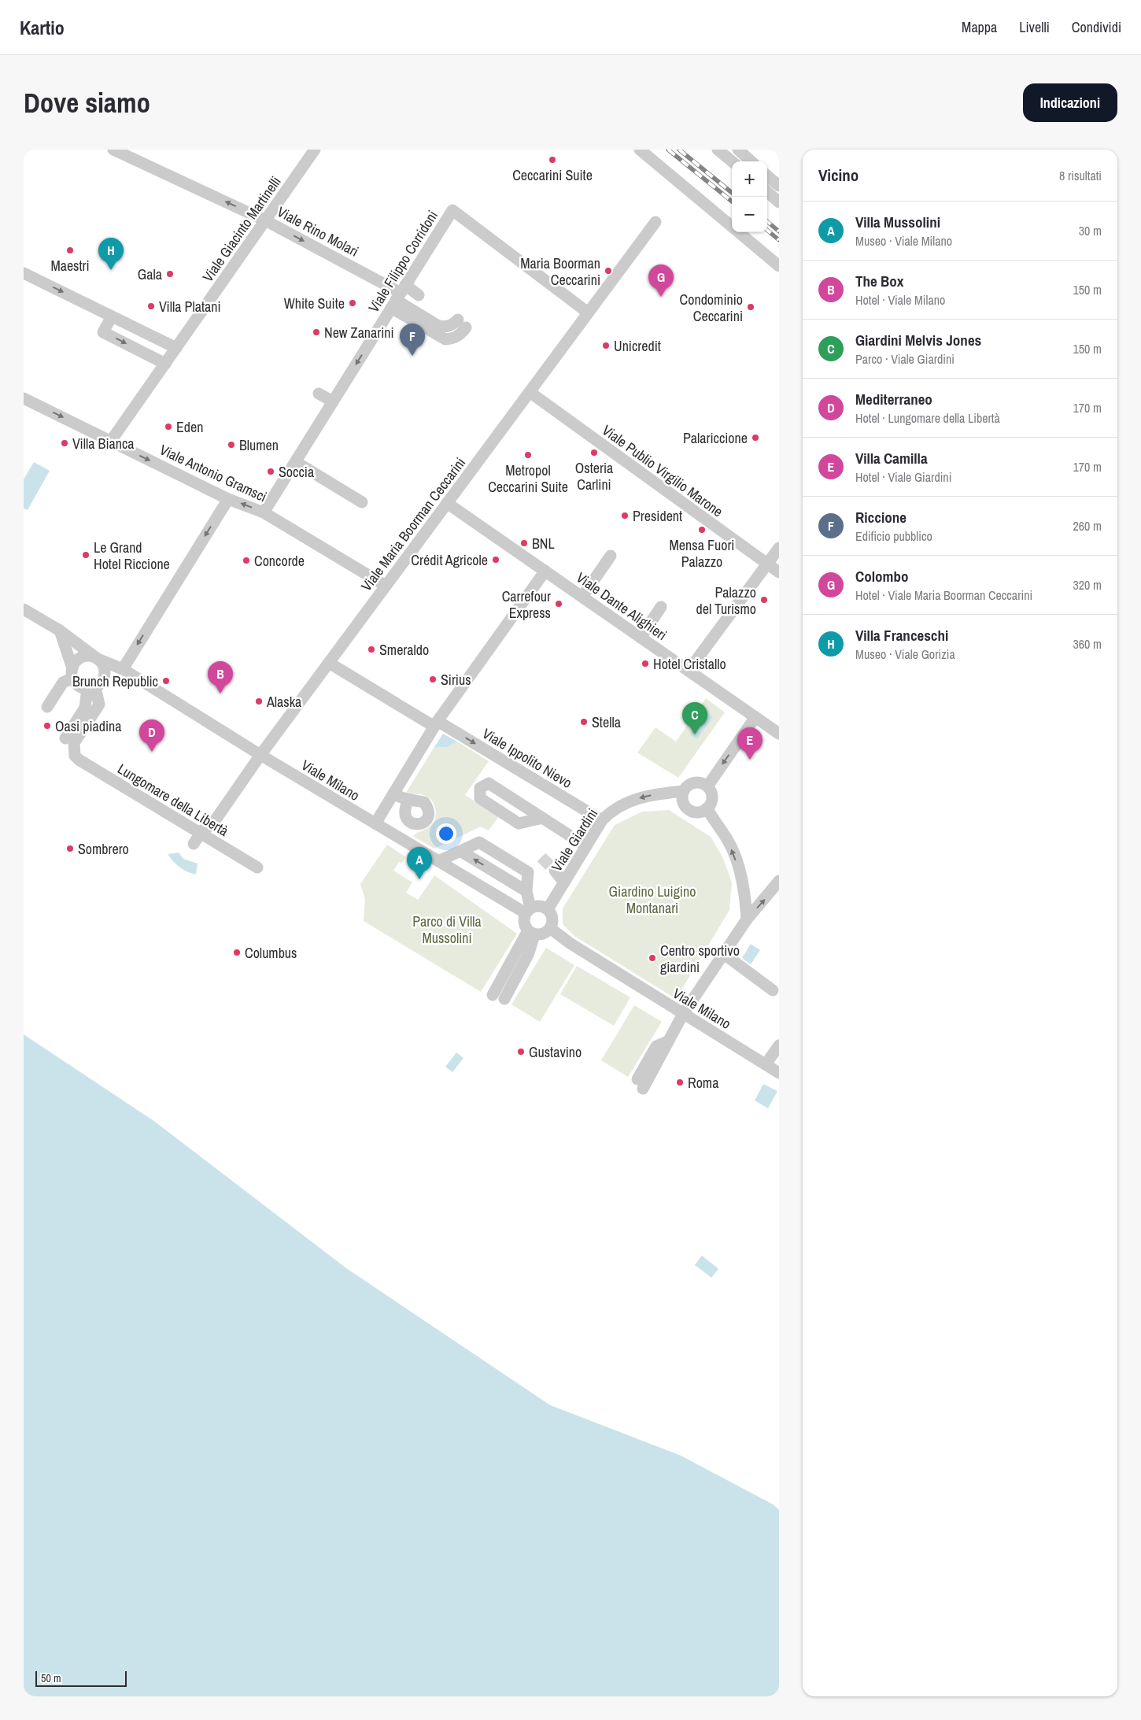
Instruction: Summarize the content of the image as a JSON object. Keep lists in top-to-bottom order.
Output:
{
  "streets": {
    "street": [
      "Viale Giacinto Martinelli",
      "Viale Rino Molari",
      "Viale Filippo Corridoni",
      "Viale Publio Virgilio Marone",
      "Viale Antonio Gramsci",
      "Viale Maria Boorman Ceccarini",
      "Viale Dante Alighieri",
      "Viale Ippolito Nievo",
      "Viale Milano",
      "Lungomare della Libertà",
      "Viale Giardini"
    ]
  },
  "crossings": [
    ["Viale Giacinto Martinelli", "Viale Rino Molari"],
    ["Viale Giacinto Martinelli", "Viale Antonio Gramsci"],
    ["Viale Rino Molari", "Viale Filippo Corridoni"],
    ["Viale Filippo Corridoni", "Viale Antonio Gramsci"],
    ["Viale Filippo Corridoni", "Viale Maria Boorman Ceccarini"],
    ["Viale Publio Virgilio Marone", "Viale Maria Boorman Ceccarini"],
    ["Viale Antonio Gramsci", "Viale Maria Boorman Ceccarini"],
    ["Viale Maria Boorman Ceccarini", "Viale Dante Alighieri"],
    ["Viale Maria Boorman Ceccarini", "Viale Ippolito Nievo"],
    ["Viale Maria Boorman Ceccarini", "Viale Milano"],
    ["Viale Maria Boorman Ceccarini", "Lungomare della Libertà"],
    ["Viale Ippolito Nievo", "Viale Giardini"],
    ["Viale Milano", "Lungomare della Libertà"],
    ["Viale Milano", "Viale Giardini"]
  ],
  "one_way": ["Viale Giardini"],
  "parks": ["Giardino Luigino Montanari", "Parco di Villa Mussolini"],
  "places": [
    "Ceccarini Suite",
    "Maestri",
    "Maria Boorman Ceccarini",
    "Gala",
    "White Suite",
    "Villa Platani",
    "Condominio Ceccarini",
    "New Zanarini",
    "Unicredit",
    "Eden",
    "Palariccione",
    "Villa Bianca",
    "Blumen",
    "Osteria Carlini",
    "Metropol Ceccarini Suite",
    "Soccia",
    "President",
    "Mensa Fuori Palazzo",
    "BNL",
    "Le Grand Hotel Riccione",
    "Crédit Agricole",
    "Concorde",
    "Palazzo del Turismo",
    "Carrefour Express",
    "Smeraldo",
    "Hotel Cristallo",
    "Sirius",
    "Brunch Republic",
    "Alaska",
    "Stella",
    "Oasi piadina",
    "Sombrero",
    "Columbus",
    "Centro sportivo giardini",
    "Gustavino",
    "Roma"
  ],
  "scale_bar": "50 m",
  "page": {
    "header": "Kartio",
    "nav": ["Mappa", "Livelli", "Condividi"],
    "buttons": "Indicazioni",
    "title": "Dove siamo",
    "heading": ["Vicino", "8 risultati"],
    "map_buttons": ["+", "−"],
    "list": [
      {
        "mark": "A",
        "name": "Villa Mussolini",
        "note": "Museo · Viale Milano",
        "value": "30 m"
      },
      {
        "mark": "B",
        "name": "The Box",
        "note": "Hotel · Viale Milano",
        "value": "150 m"
      },
      {
        "mark": "C",
        "name": "Giardini Melvis Jones",
        "note": "Parco · Viale Giardini",
        "value": "150 m"
      },
      {
        "mark": "D",
        "name": "Mediterraneo",
        "note": "Hotel · Lungomare della Libertà",
        "value": "170 m"
      },
      {
        "mark": "E",
        "name": "Villa Camilla",
        "note": "Hotel · Viale Giardini",
        "value": "170 m"
      },
      {
        "mark": "F",
        "name": "Riccione",
        "note": "Edificio pubblico",
        "value": "260 m"
      },
      {
        "mark": "G",
        "name": "Colombo",
        "note": "Hotel · Viale Maria Boorman Ceccarini",
        "value": "320 m"
      },
      {
        "mark": "H",
        "name": "Villa Franceschi",
        "note": "Museo · Viale Gorizia",
        "value": "360 m"
      }
    ],
    "pins": [
      "H",
      "G",
      "F",
      "B",
      "C",
      "D",
      "E",
      "A"
    ],
    "scale": "50 m"
  }
}
